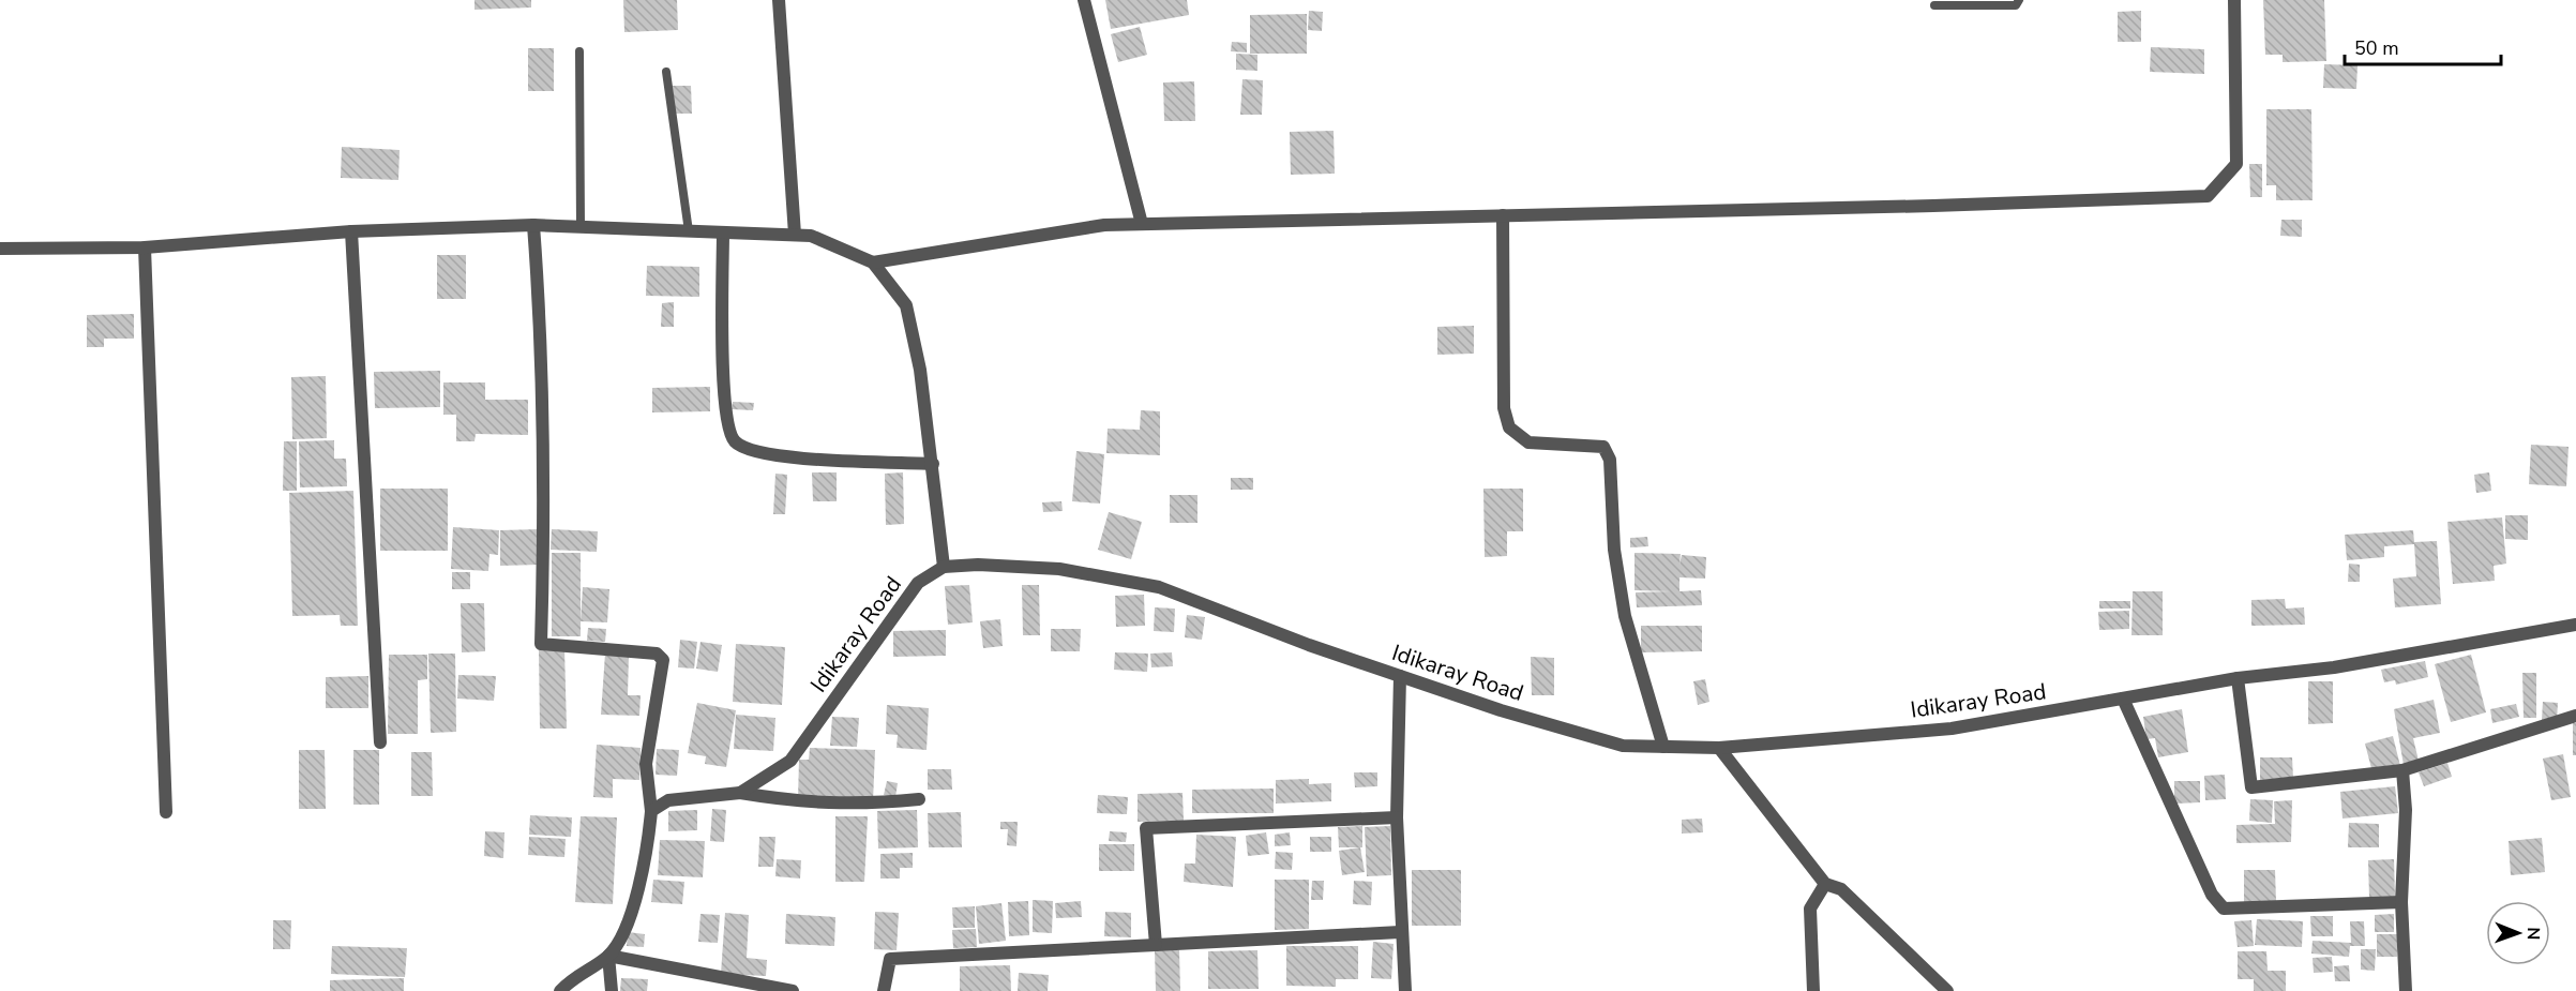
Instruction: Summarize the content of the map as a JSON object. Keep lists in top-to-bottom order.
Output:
{
  "streets": {
    "street": ["Idikaray Road"]
  },
  "scale_bar": "50 m",
  "north": "right"
}
